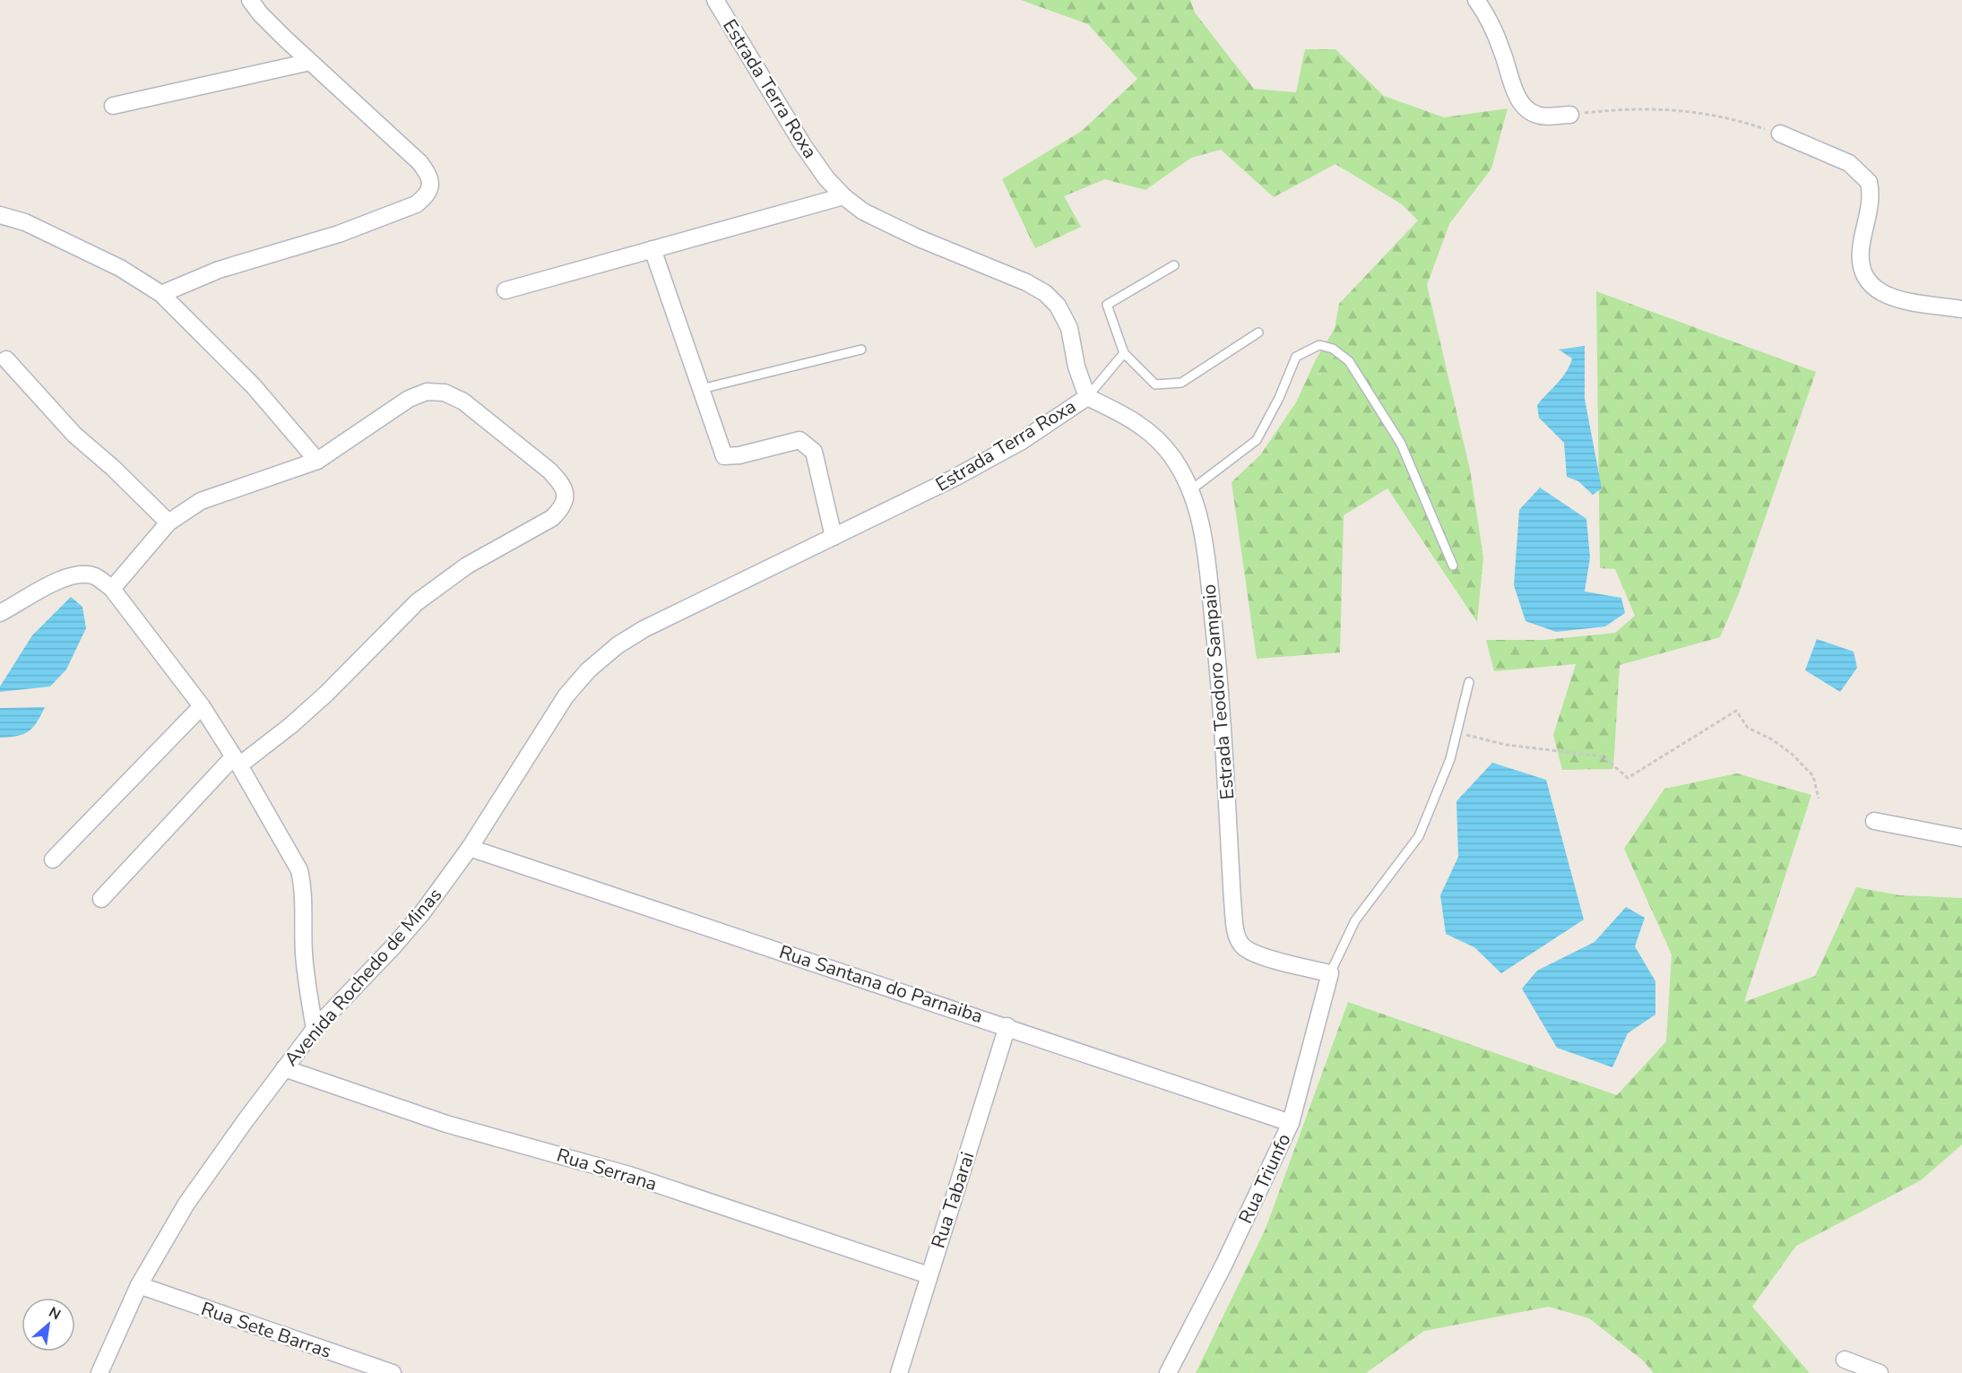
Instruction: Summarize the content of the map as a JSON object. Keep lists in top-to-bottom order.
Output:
{
  "streets": {
    "street": [
      "Estrada Terra Roxa",
      "Estrada Teodoro Sampaio",
      "Avenida Rochedo de Minas",
      "Rua Santana do Parnaiba",
      "Rua Serrana",
      "Rua Triunfo",
      "Rua Tabarai",
      "Rua Sete Barras"
    ]
  },
  "crossings": [
    ["Estrada Terra Roxa", "Estrada Teodoro Sampaio"],
    ["Estrada Terra Roxa", "Avenida Rochedo de Minas"],
    ["Estrada Teodoro Sampaio", "Rua Triunfo"],
    ["Avenida Rochedo de Minas", "Rua Santana do Parnaiba"],
    ["Avenida Rochedo de Minas", "Rua Serrana"],
    ["Avenida Rochedo de Minas", "Rua Sete Barras"],
    ["Rua Santana do Parnaiba", "Rua Triunfo"],
    ["Rua Santana do Parnaiba", "Rua Tabarai"],
    ["Rua Serrana", "Rua Tabarai"]
  ],
  "north": "top right"
}
